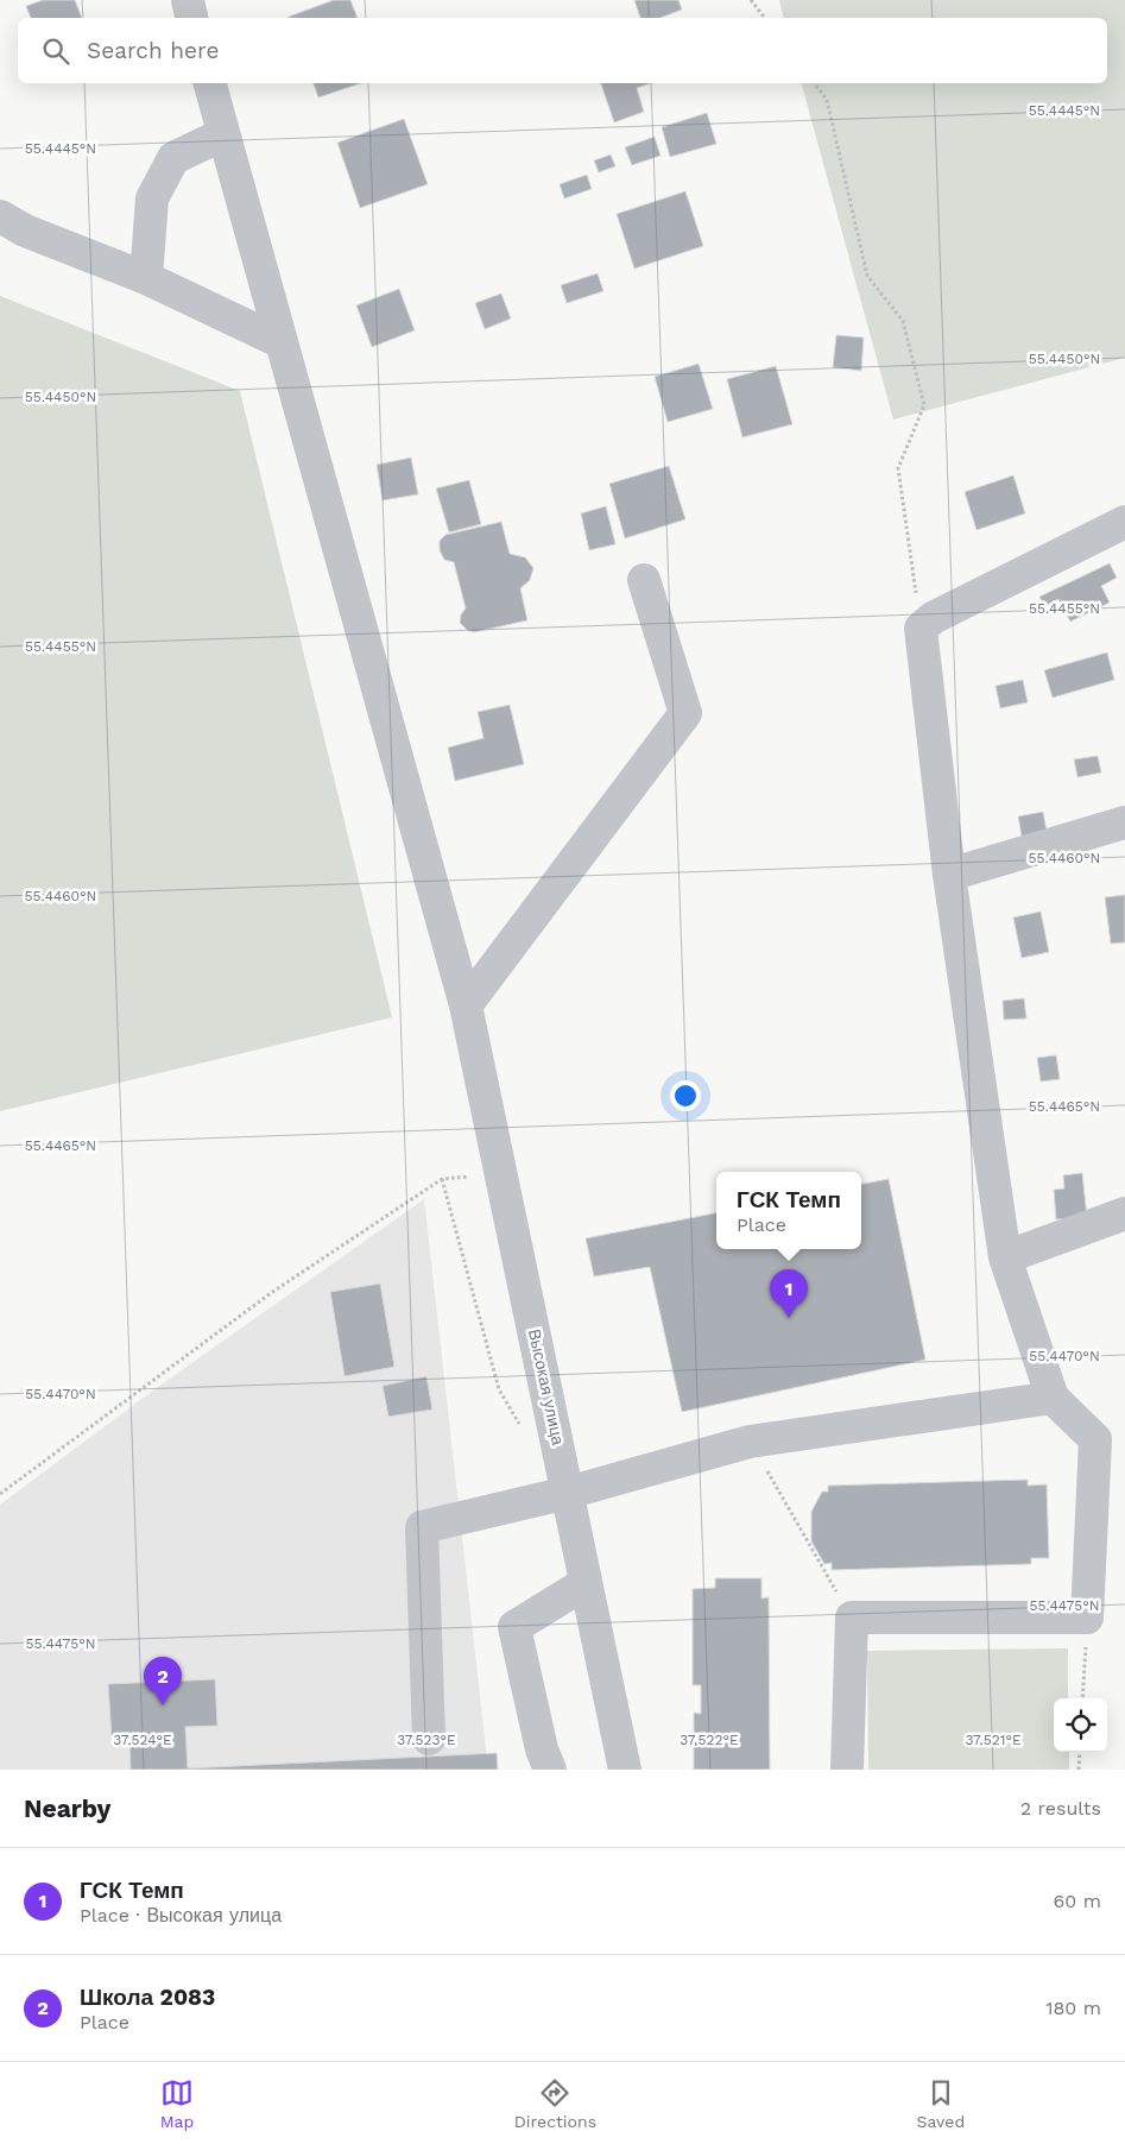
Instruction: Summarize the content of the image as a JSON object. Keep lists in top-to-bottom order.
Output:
{
  "streets": {
    "street": ["Высокая улица"]
  },
  "page": {
    "search": "Search here",
    "popup": ["ГСК Темп", "Place"],
    "pins": ["1", "2"],
    "heading": ["Nearby", "2 results"],
    "list": [
      {
        "mark": "1",
        "name": "ГСК Темп",
        "note": "Place · Высокая улица",
        "value": "60 m"
      },
      {
        "mark": "2",
        "name": "Школа 2083",
        "note": "Place",
        "value": "180 m"
      }
    ],
    "nav": ["Map", "Directions", "Saved"]
  },
  "coordinates": [
    "55.4445°N",
    "55.4450°N",
    "55.4455°N",
    "55.4460°N",
    "55.4465°N",
    "55.4470°N",
    "55.4475°N",
    "37.524°E",
    "37.523°E",
    "37.522°E",
    "37.521°E"
  ]
}
